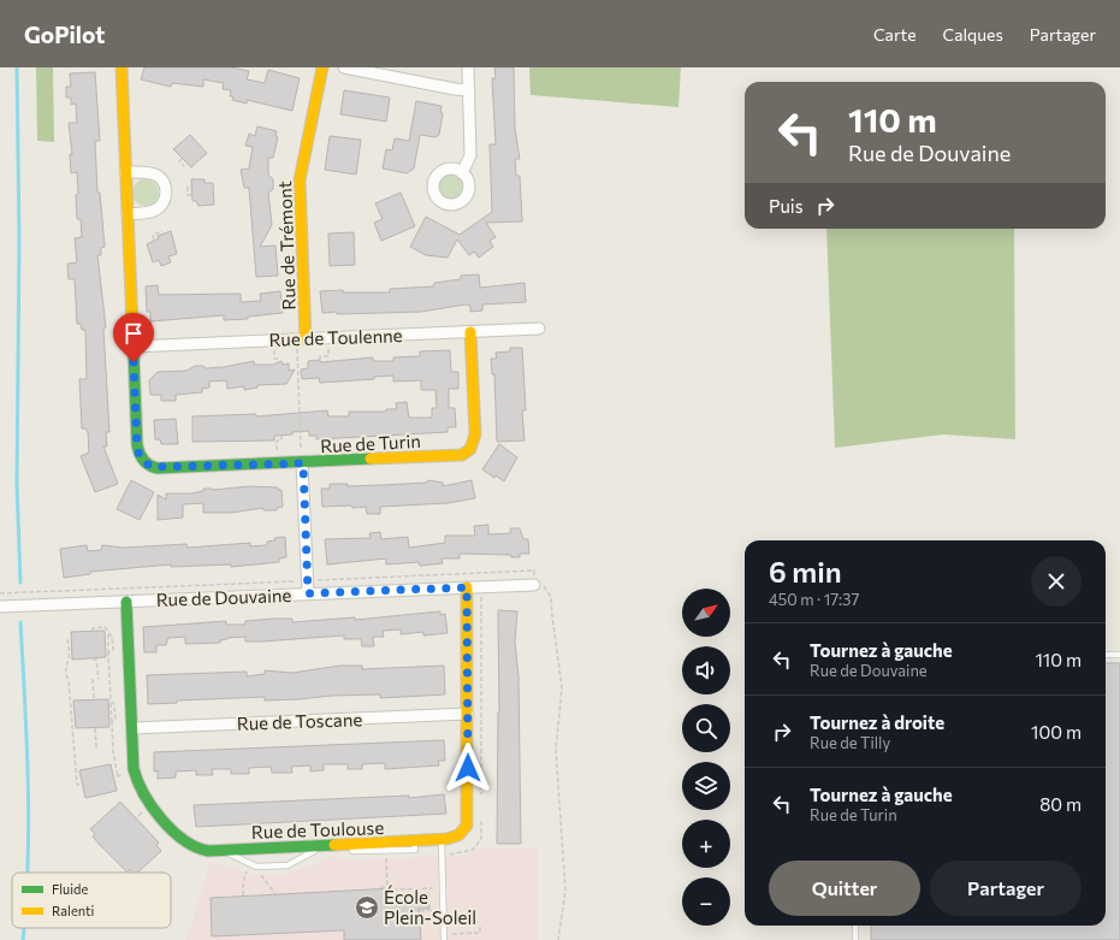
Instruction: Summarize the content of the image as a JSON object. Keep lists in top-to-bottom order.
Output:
{
  "streets": {
    "street": [
      "Rue de Trémont",
      "Rue de Toulenne",
      "Rue de Turin",
      "Rue de Douvaine",
      "Rue de Toscane",
      "Rue de Toulouse"
    ]
  },
  "crossings": [
    ["Rue de Trémont", "Rue de Toulenne"],
    ["Rue de Toulenne", "Rue de Turin"],
    ["Rue de Douvaine", "Rue de Toulouse"],
    ["Rue de Toscane", "Rue de Toulouse"]
  ],
  "places": {
    "school or university": ["École Plein-Soleil"]
  },
  "legend": ["Fluide", "Ralenti"],
  "north": "top right",
  "page": {
    "header": "GoPilot",
    "nav": ["Carte", "Calques", "Partager"],
    "turn": ["110 m", "Rue de Douvaine"],
    "then": "Puis",
    "heading": ["6 min", "450 m · 17:37"],
    "map_buttons": ["+", "−"],
    "list": [
      {
        "name": "Tournez à gauche",
        "note": "Rue de Douvaine",
        "value": "110 m"
      },
      {
        "name": "Tournez à droite",
        "note": "Rue de Tilly",
        "value": "100 m"
      },
      {
        "name": "Tournez à gauche",
        "note": "Rue de Turin",
        "value": "80 m"
      }
    ],
    "buttons": ["Quitter", "Partager"]
  }
}
